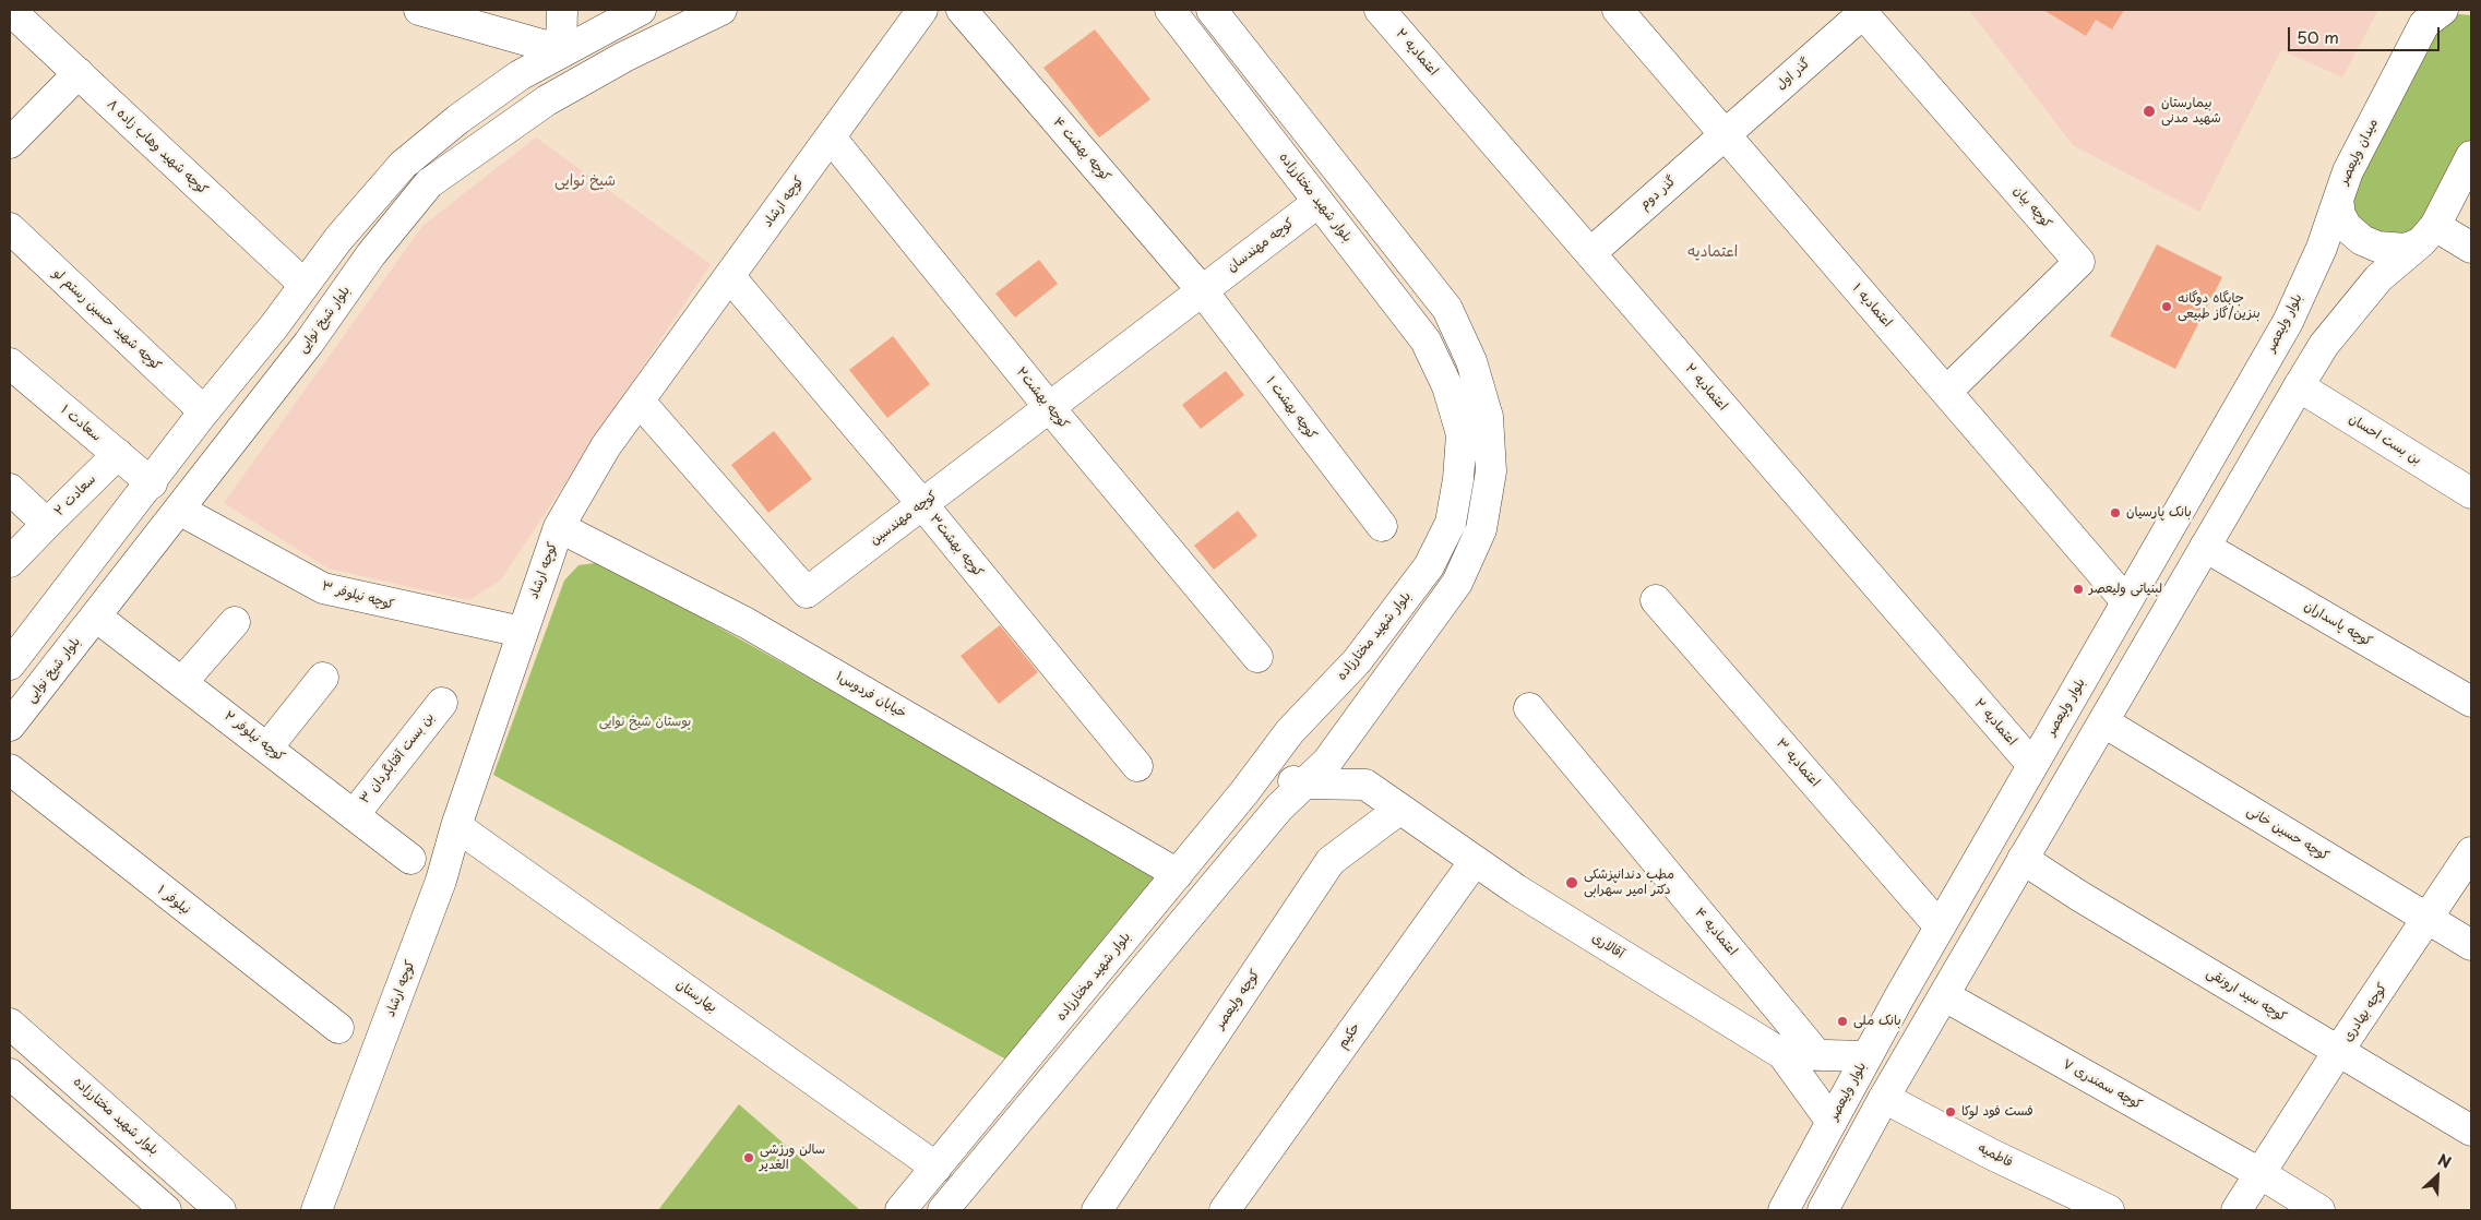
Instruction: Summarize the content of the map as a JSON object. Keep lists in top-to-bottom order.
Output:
{
  "streets": {
    "street": [
      "اعتمادیه ۲",
      "گذر اول",
      "کوچه شهید وهاب زاده ۸",
      "کوچه بهشت ۴",
      "میدان ولیعصر",
      "گذر دوم",
      "بلوار شهید مختارزاده",
      "کوچه ارشاد",
      "کوچه بیان",
      "کوچه مهندسان",
      "اعتمادیه ۱",
      "کوچه شهید حسین رستم لو",
      "بلوار شیخ نوایی",
      "بلوار ولیعصر",
      "کوچه بهشت۲",
      "کوچه بهشت ۱",
      "سعادت ۱",
      "بن بست احسان",
      "سعادت ۲",
      "کوچه مهندسین",
      "کوچه بهشت۳",
      "کوچه نیلوفر ۳",
      "کوچه پاسداران",
      "خیابان فردوس۱",
      "کوچه نیلوفر ۲",
      "بن بست آفتابگردان ۳",
      "اعتمادیه ۳",
      "کوچه حسین خانی",
      "۱ نیلوفر",
      "اعتمادیه ۴",
      "آقالاری",
      "کوچه سید ارونقی",
      "بهارستان",
      "کوچه ولیعصر",
      "کوچه بهادری",
      "حکیم",
      "کوچه سمندری ۷",
      "فاطمیه"
    ]
  },
  "crossings": [
    ["اعتمادیه ۲", "گذر دوم"],
    ["اعتمادیه ۲", "بلوار ولیعصر"],
    ["گذر اول", "گذر دوم"],
    ["گذر اول", "کوچه بیان"],
    ["گذر اول", "اعتمادیه ۱"],
    ["کوچه بهشت ۴", "کوچه مهندسان"],
    ["کوچه بهشت ۴", "کوچه بهشت ۱"],
    ["کوچه بهشت ۴", "کوچه مهندسین"],
    ["میدان ولیعصر", "بلوار ولیعصر"],
    ["گذر دوم", "اعتمادیه ۱"],
    ["بلوار شهید مختارزاده", "کوچه مهندسان"],
    ["بلوار شهید مختارزاده", "خیابان فردوس۱"],
    ["بلوار شهید مختارزاده", "بهارستان"],
    ["کوچه ارشاد", "کوچه بهشت۲"],
    ["کوچه ارشاد", "کوچه مهندسین"],
    ["کوچه ارشاد", "کوچه بهشت۳"],
    ["کوچه ارشاد", "کوچه نیلوفر ۳"],
    ["کوچه ارشاد", "خیابان فردوس۱"],
    ["کوچه ارشاد", "بهارستان"],
    ["کوچه بیان", "اعتمادیه ۱"],
    ["کوچه مهندسان", "کوچه بهشت ۱"],
    ["کوچه مهندسان", "کوچه مهندسین"],
    ["اعتمادیه ۱", "بلوار ولیعصر"],
    ["بلوار شیخ نوایی", "کوچه نیلوفر ۳"],
    ["بلوار شیخ نوایی", "کوچه نیلوفر ۲"],
    ["بلوار ولیعصر", "اعتمادیه ۳"],
    ["بلوار ولیعصر", "آقالاری"],
    ["کوچه بهشت۲", "کوچه مهندسین"],
    ["کوچه بهشت ۱", "کوچه مهندسین"],
    ["سعادت ۱", "سعادت ۲"],
    ["کوچه مهندسین", "کوچه بهشت۳"],
    ["کوچه نیلوفر ۲", "بن بست آفتابگردان ۳"],
    ["کوچه حسین خانی", "کوچه بهادری"],
    ["اعتمادیه ۴", "آقالاری"],
    ["آقالاری", "کوچه ولیعصر"],
    ["آقالاری", "حکیم"],
    ["کوچه سید ارونقی", "کوچه بهادری"],
    ["کوچه بهادری", "کوچه سمندری ۷"]
  ],
  "districts": ["شیخ نوایی", "اعتمادیه"],
  "parks": ["بوستان شیخ نوایی"],
  "places": [
    "بیمارستان شهید مدنی",
    "جایگاه دوگانه بنزین/گاز طبیعی",
    "بانک پارسیان",
    "لبنیاتی ولیعصر",
    "مطب دندانپزشکی دکتر امیر سهرابی",
    "بانک ملی",
    "فست فود لوکا",
    "سالن ورزشی الغدیر"
  ],
  "scale_bar": "50 m",
  "north": "top right"
}
